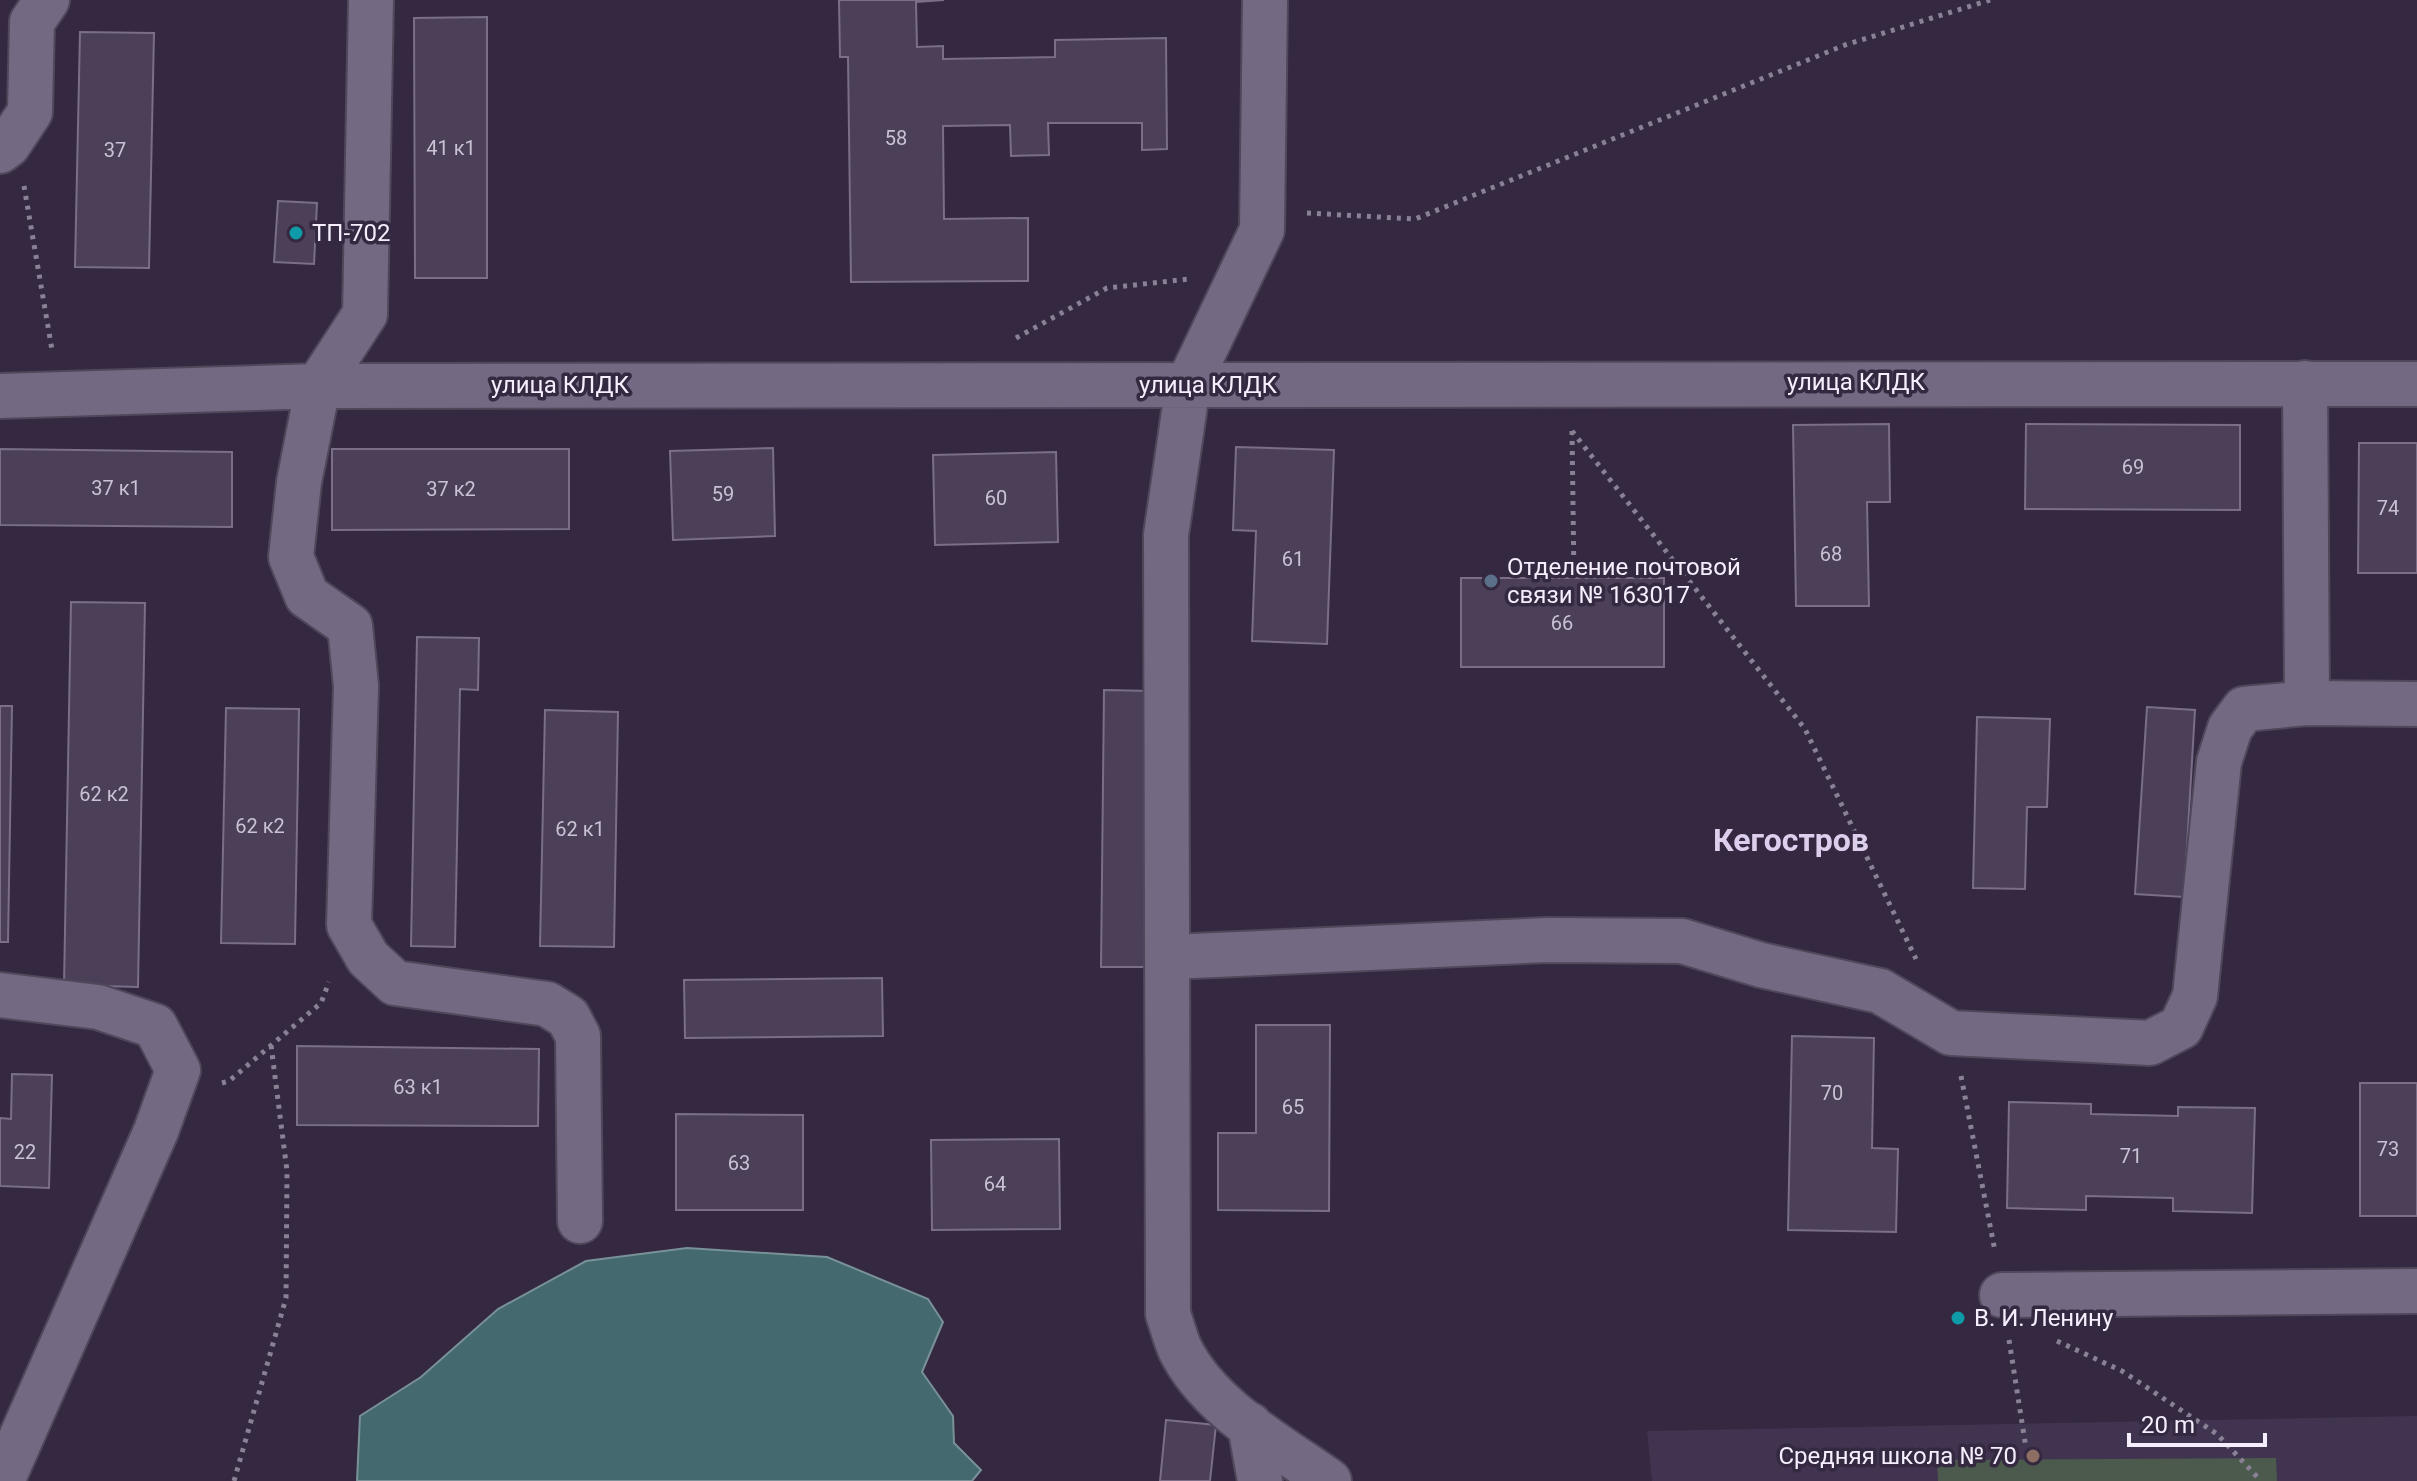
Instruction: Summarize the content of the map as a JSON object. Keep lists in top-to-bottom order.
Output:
{
  "streets": {
    "street": ["улица КЛДК"]
  },
  "districts": ["Кегостров"],
  "places": [
    "ТП-702",
    "Отделение почтовой связи № 163017",
    "В. И. Ленину",
    "Средняя школа № 70"
  ],
  "house_numbers": [
    "58",
    "41 к1",
    "37",
    "69",
    "37 к1",
    "37 к2",
    "59",
    "60",
    "74",
    "68",
    "61",
    "66",
    "62 к2",
    "62 к2",
    "62 к1",
    "63 к1",
    "70",
    "65",
    "73",
    "22",
    "71",
    "63",
    "64"
  ],
  "scale_bar": "20 m"
}
